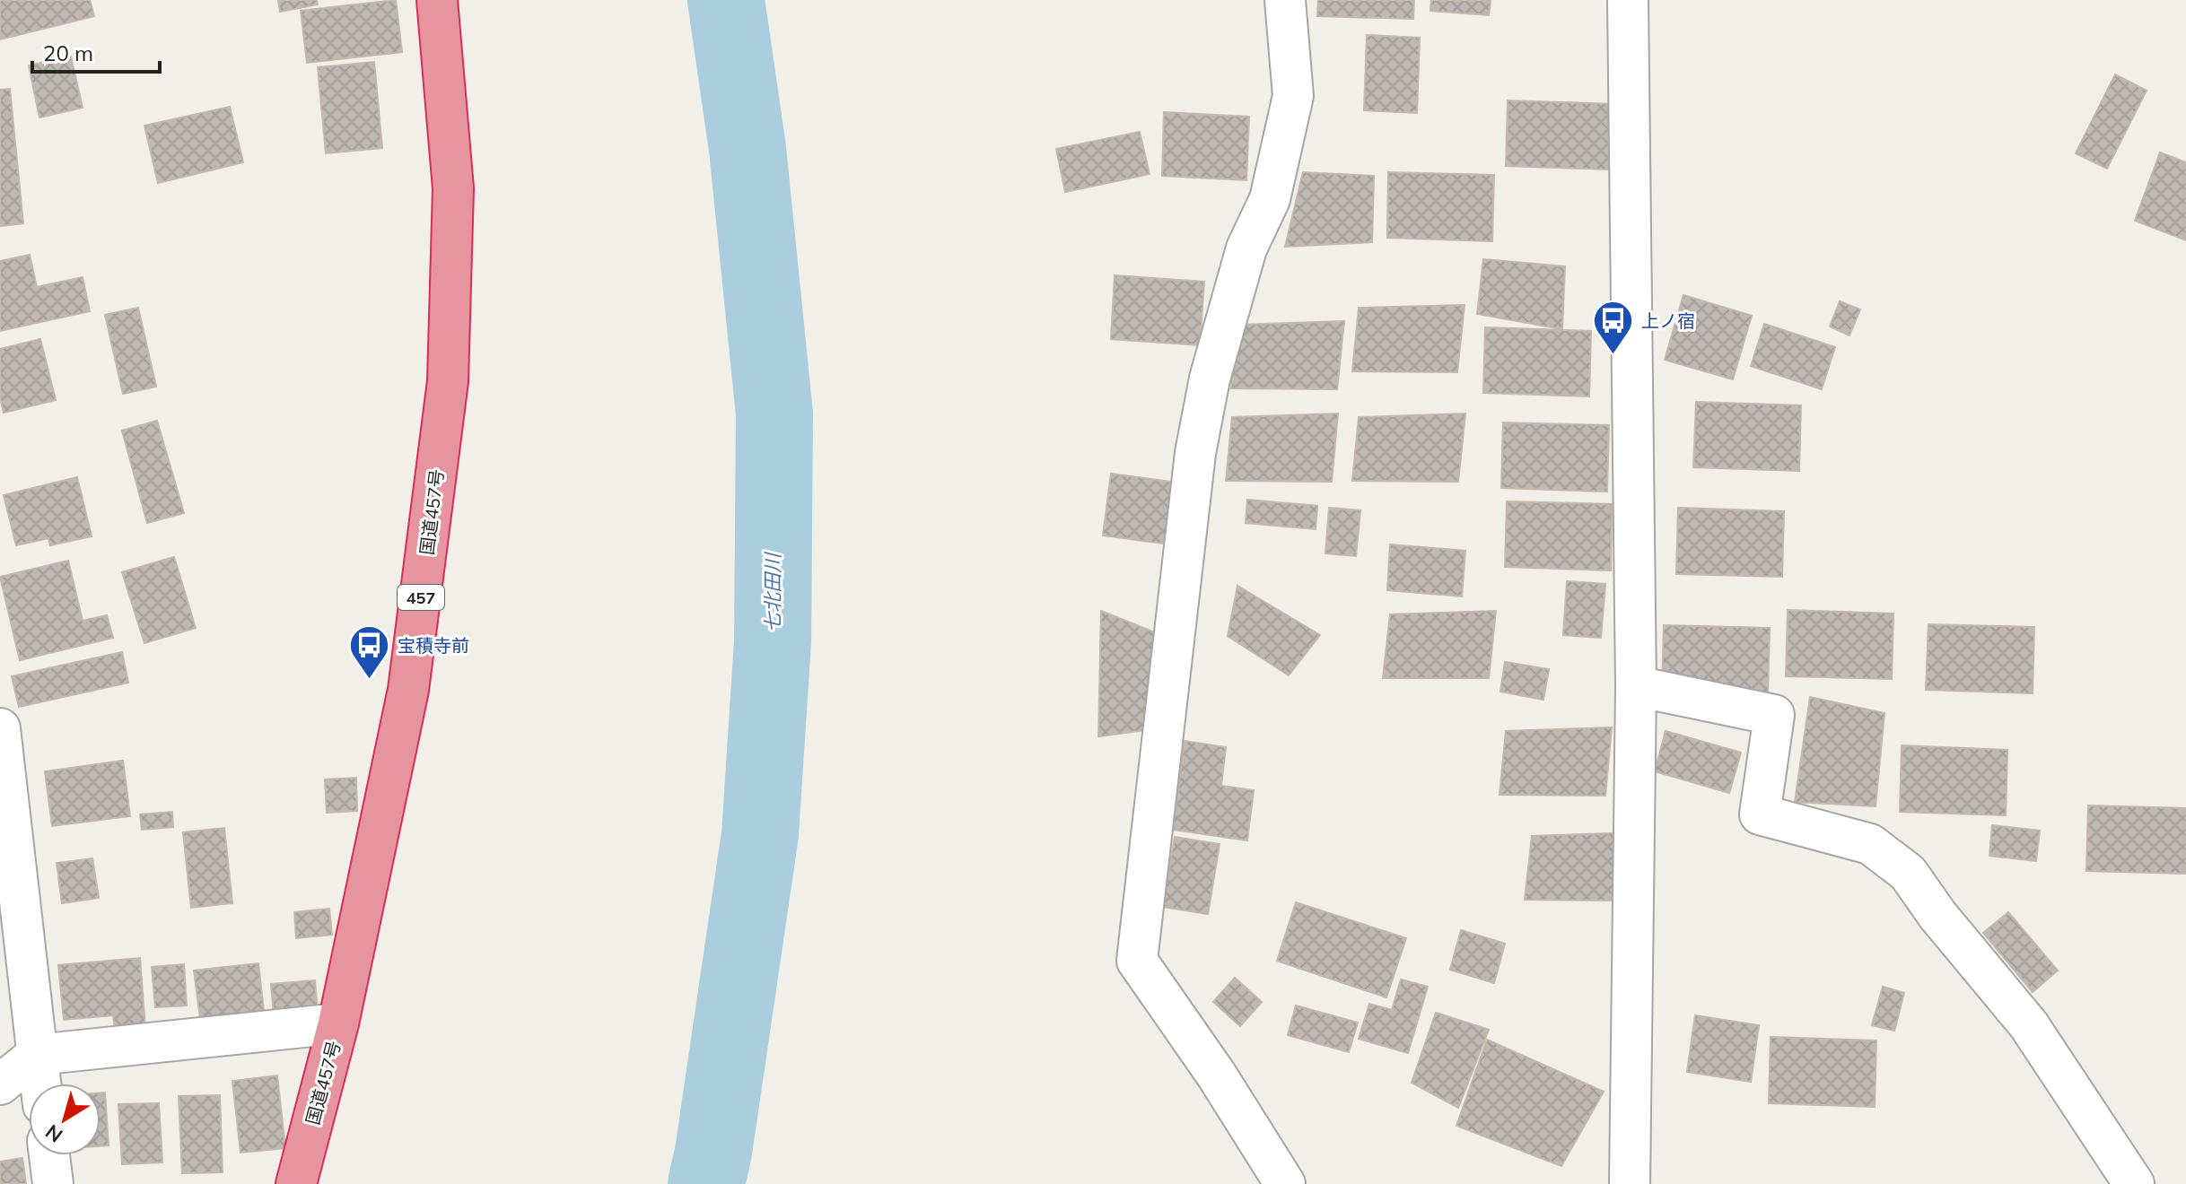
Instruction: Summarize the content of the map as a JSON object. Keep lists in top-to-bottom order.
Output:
{
  "streets": {
    "highway": ["国道457号", "457"]
  },
  "water": ["七北田川"],
  "places": {
    "bus stop": ["上ノ宿", "宝積寺前"]
  },
  "scale_bar": "20 m",
  "north": "bottom left"
}
